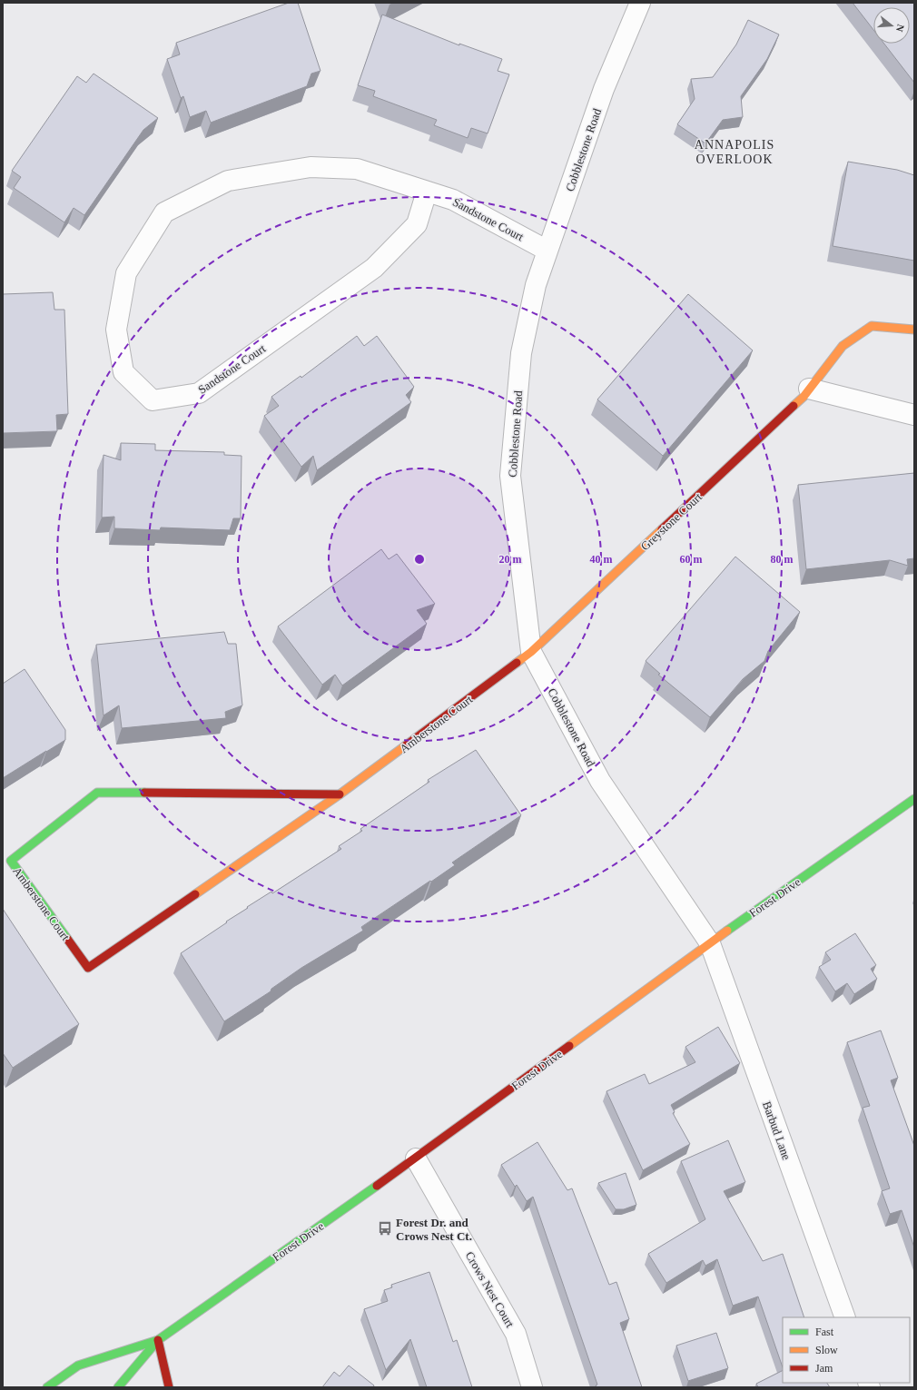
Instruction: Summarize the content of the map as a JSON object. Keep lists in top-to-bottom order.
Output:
{
  "streets": {
    "street": [
      "Cobblestone Road",
      "Sandstone Court",
      "Greystone Court",
      "Amberstone Court",
      "Forest Drive",
      "Barbud Lane",
      "Crows Nest Court"
    ]
  },
  "crossings": [
    ["Cobblestone Road", "Sandstone Court"],
    ["Cobblestone Road", "Greystone Court"],
    ["Cobblestone Road", "Amberstone Court"],
    ["Cobblestone Road", "Forest Drive"],
    ["Cobblestone Road", "Barbud Lane"],
    ["Greystone Court", "Amberstone Court"],
    ["Forest Drive", "Barbud Lane"],
    ["Forest Drive", "Crows Nest Court"]
  ],
  "districts": ["ANNAPOLIS OVERLOOK"],
  "places": {
    "bus stop": ["Forest Dr. and Crows Nest Ct."]
  },
  "legend": ["Fast", "Slow", "Jam"],
  "north": "right",
  "rings": [
    "20 m",
    "40 m",
    "60 m",
    "80 m"
  ]
}
